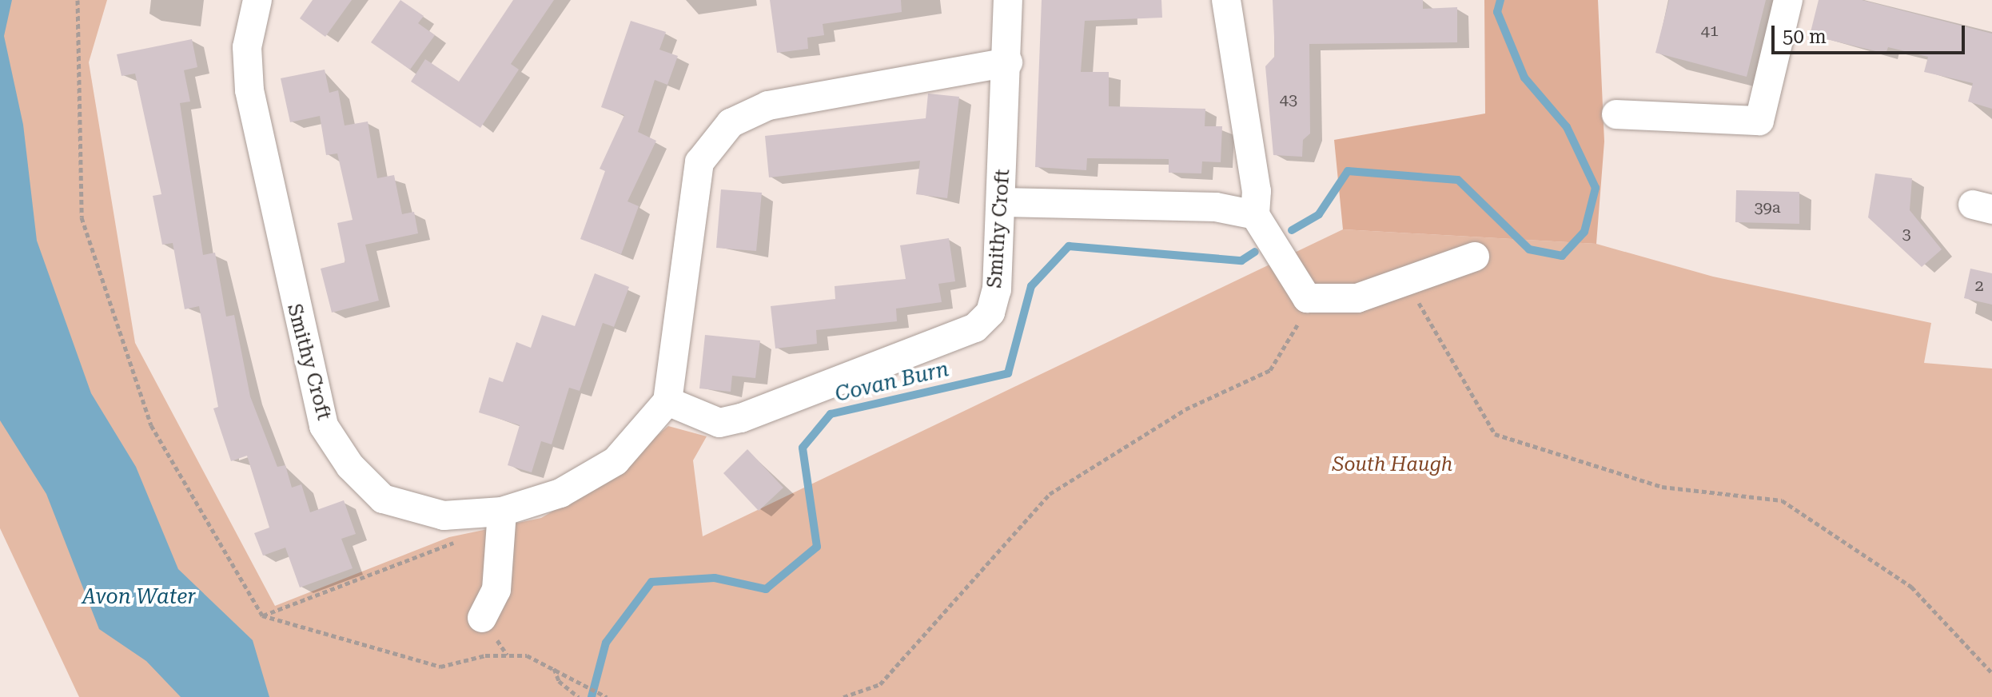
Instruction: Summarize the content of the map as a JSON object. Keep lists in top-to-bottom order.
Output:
{
  "streets": {
    "street": ["Smithy Croft"]
  },
  "water": ["Covan Burn", "Avon Water"],
  "parks": ["South Haugh"],
  "house_numbers": [
    "41",
    "43",
    "39a",
    "3",
    "2"
  ],
  "scale_bar": "50 m"
}
